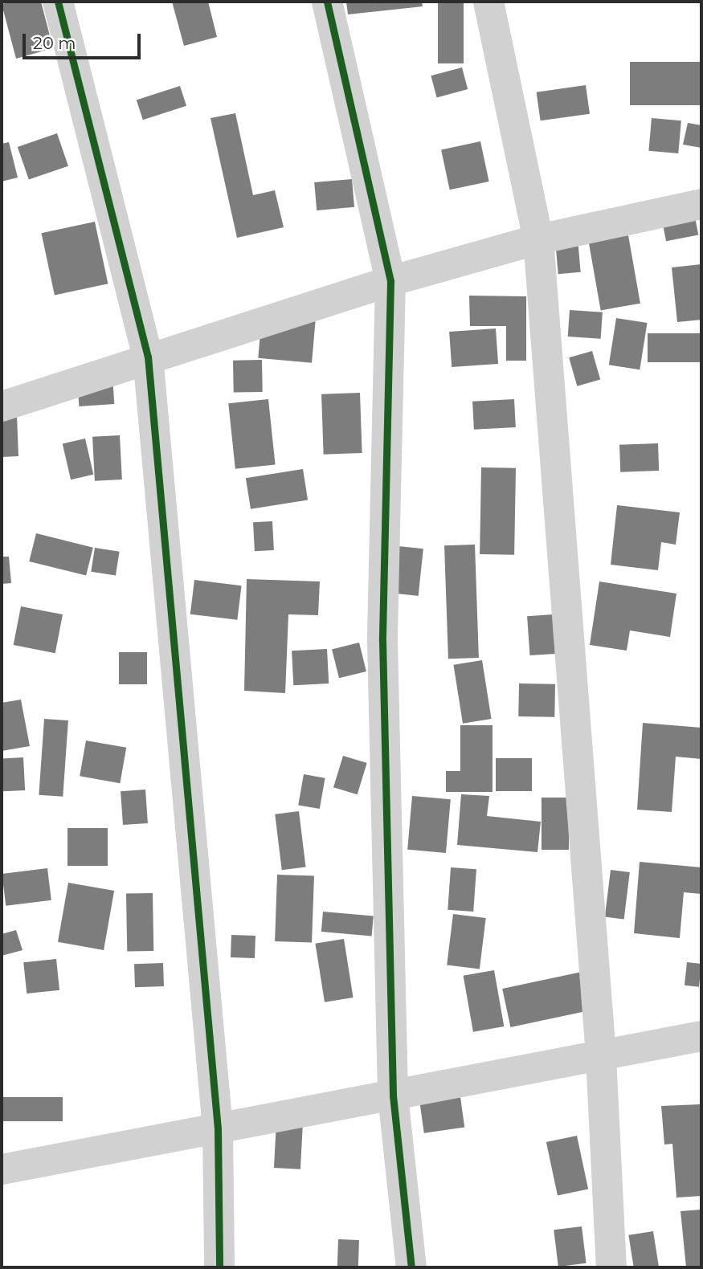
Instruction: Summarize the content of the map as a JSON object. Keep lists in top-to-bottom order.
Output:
{
  "scale_bar": "20 m"
}
